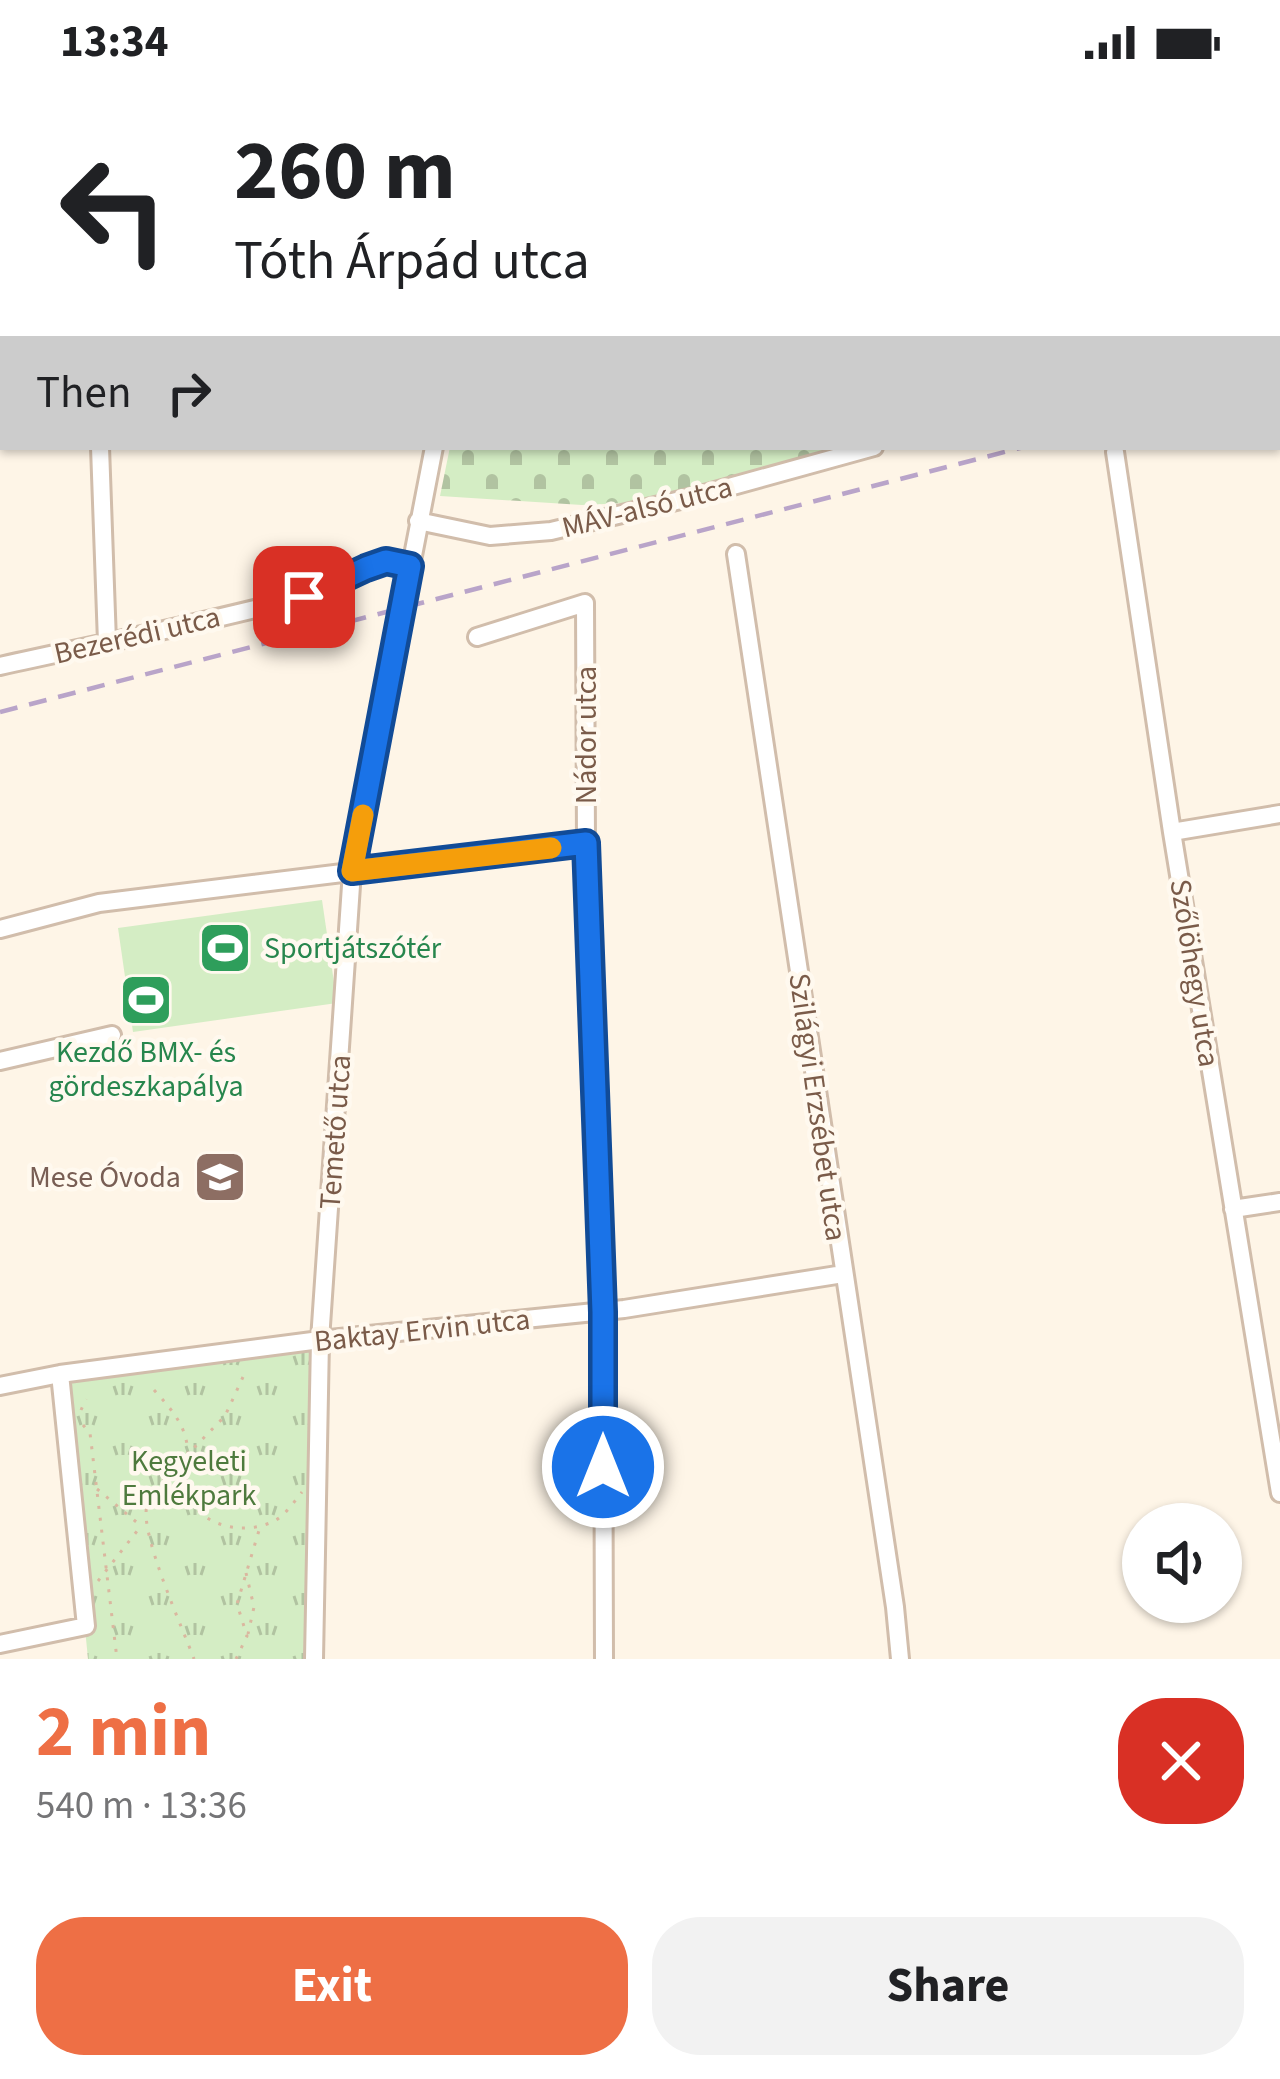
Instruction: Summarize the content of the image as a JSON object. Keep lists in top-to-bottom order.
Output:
{
  "streets": {
    "street": [
      "MÁV-alsó utca",
      "Bezerédi utca",
      "Nádor utca",
      "Szőlöhegy utca",
      "Szilágyi Erzsébet utca",
      "Temető utca",
      "Baktay Ervin utca"
    ]
  },
  "crossings": [
    ["MÁV-alsó utca", "Temető utca"],
    ["Bezerédi utca", "Temető utca"],
    ["Nádor utca", "Baktay Ervin utca"],
    ["Szilágyi Erzsébet utca", "Baktay Ervin utca"],
    ["Temető utca", "Baktay Ervin utca"]
  ],
  "parks": ["Kegyeleti Emlékpark"],
  "places": {
    "sports": ["Sportjátszótér", "Kezdő BMX- és gördeszkapálya"],
    "school or university": ["Mese Óvoda"]
  },
  "page": {
    "status": "13:34",
    "turn": ["260 m", "Tóth Árpád utca"],
    "then": "Then",
    "heading": ["2 min", "540 m · 13:36"],
    "buttons": ["Exit", "Share"]
  }
}
